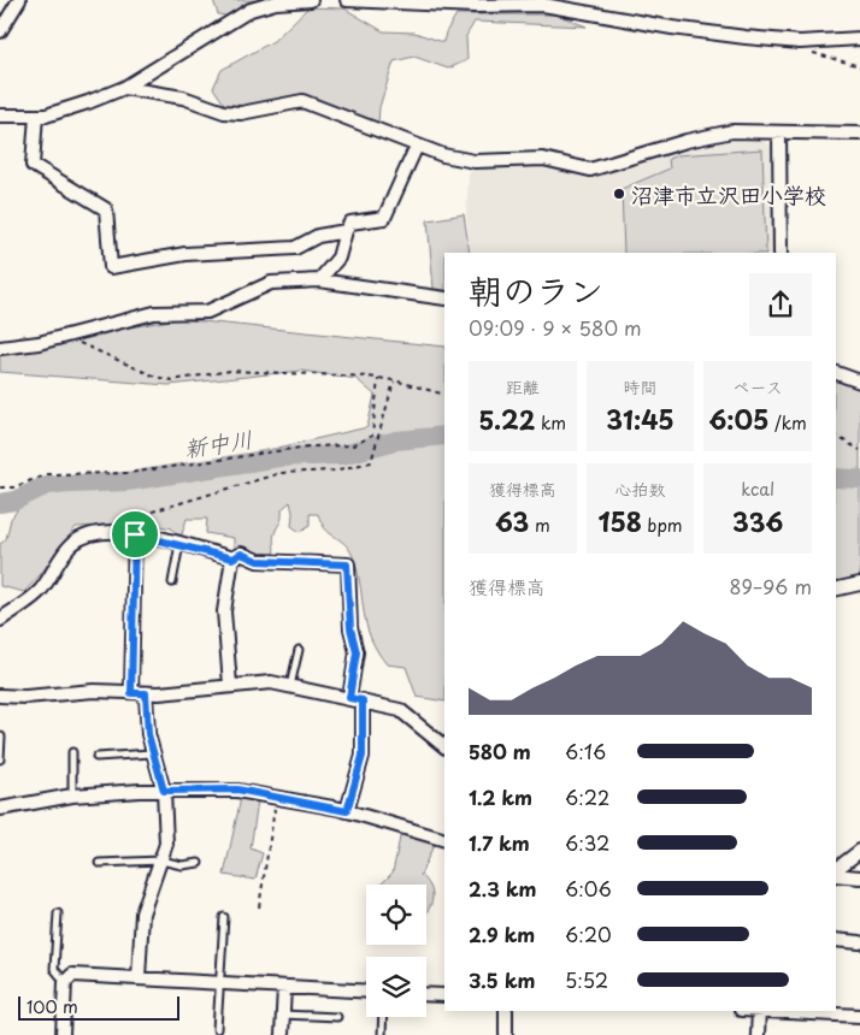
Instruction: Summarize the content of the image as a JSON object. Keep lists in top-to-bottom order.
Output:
{
  "water": ["新中川"],
  "places": ["沼津市立沢田小学校"],
  "scale_bar": "100 m",
  "page": {
    "heading": ["朝のラン", "09:09 · 9 × 580 m"],
    "stats": [
      ["距離", "5.22 km"],
      ["時間", "31:45"],
      ["ペース", "6:05 /km"],
      ["獲得標高", "63 m"],
      ["心拍数", "158 bpm"],
      ["kcal", "336"]
    ],
    "chart": ["獲得標高", "89–96 m"],
    "list": [
      {
        "name": "580 m",
        "note": "6:16"
      },
      {
        "name": "1.2 km",
        "note": "6:22"
      },
      {
        "name": "1.7 km",
        "note": "6:32"
      },
      {
        "name": "2.3 km",
        "note": "6:06"
      },
      {
        "name": "2.9 km",
        "note": "6:20"
      },
      {
        "name": "3.5 km",
        "note": "5:52"
      }
    ],
    "scale": "100 m"
  }
}
